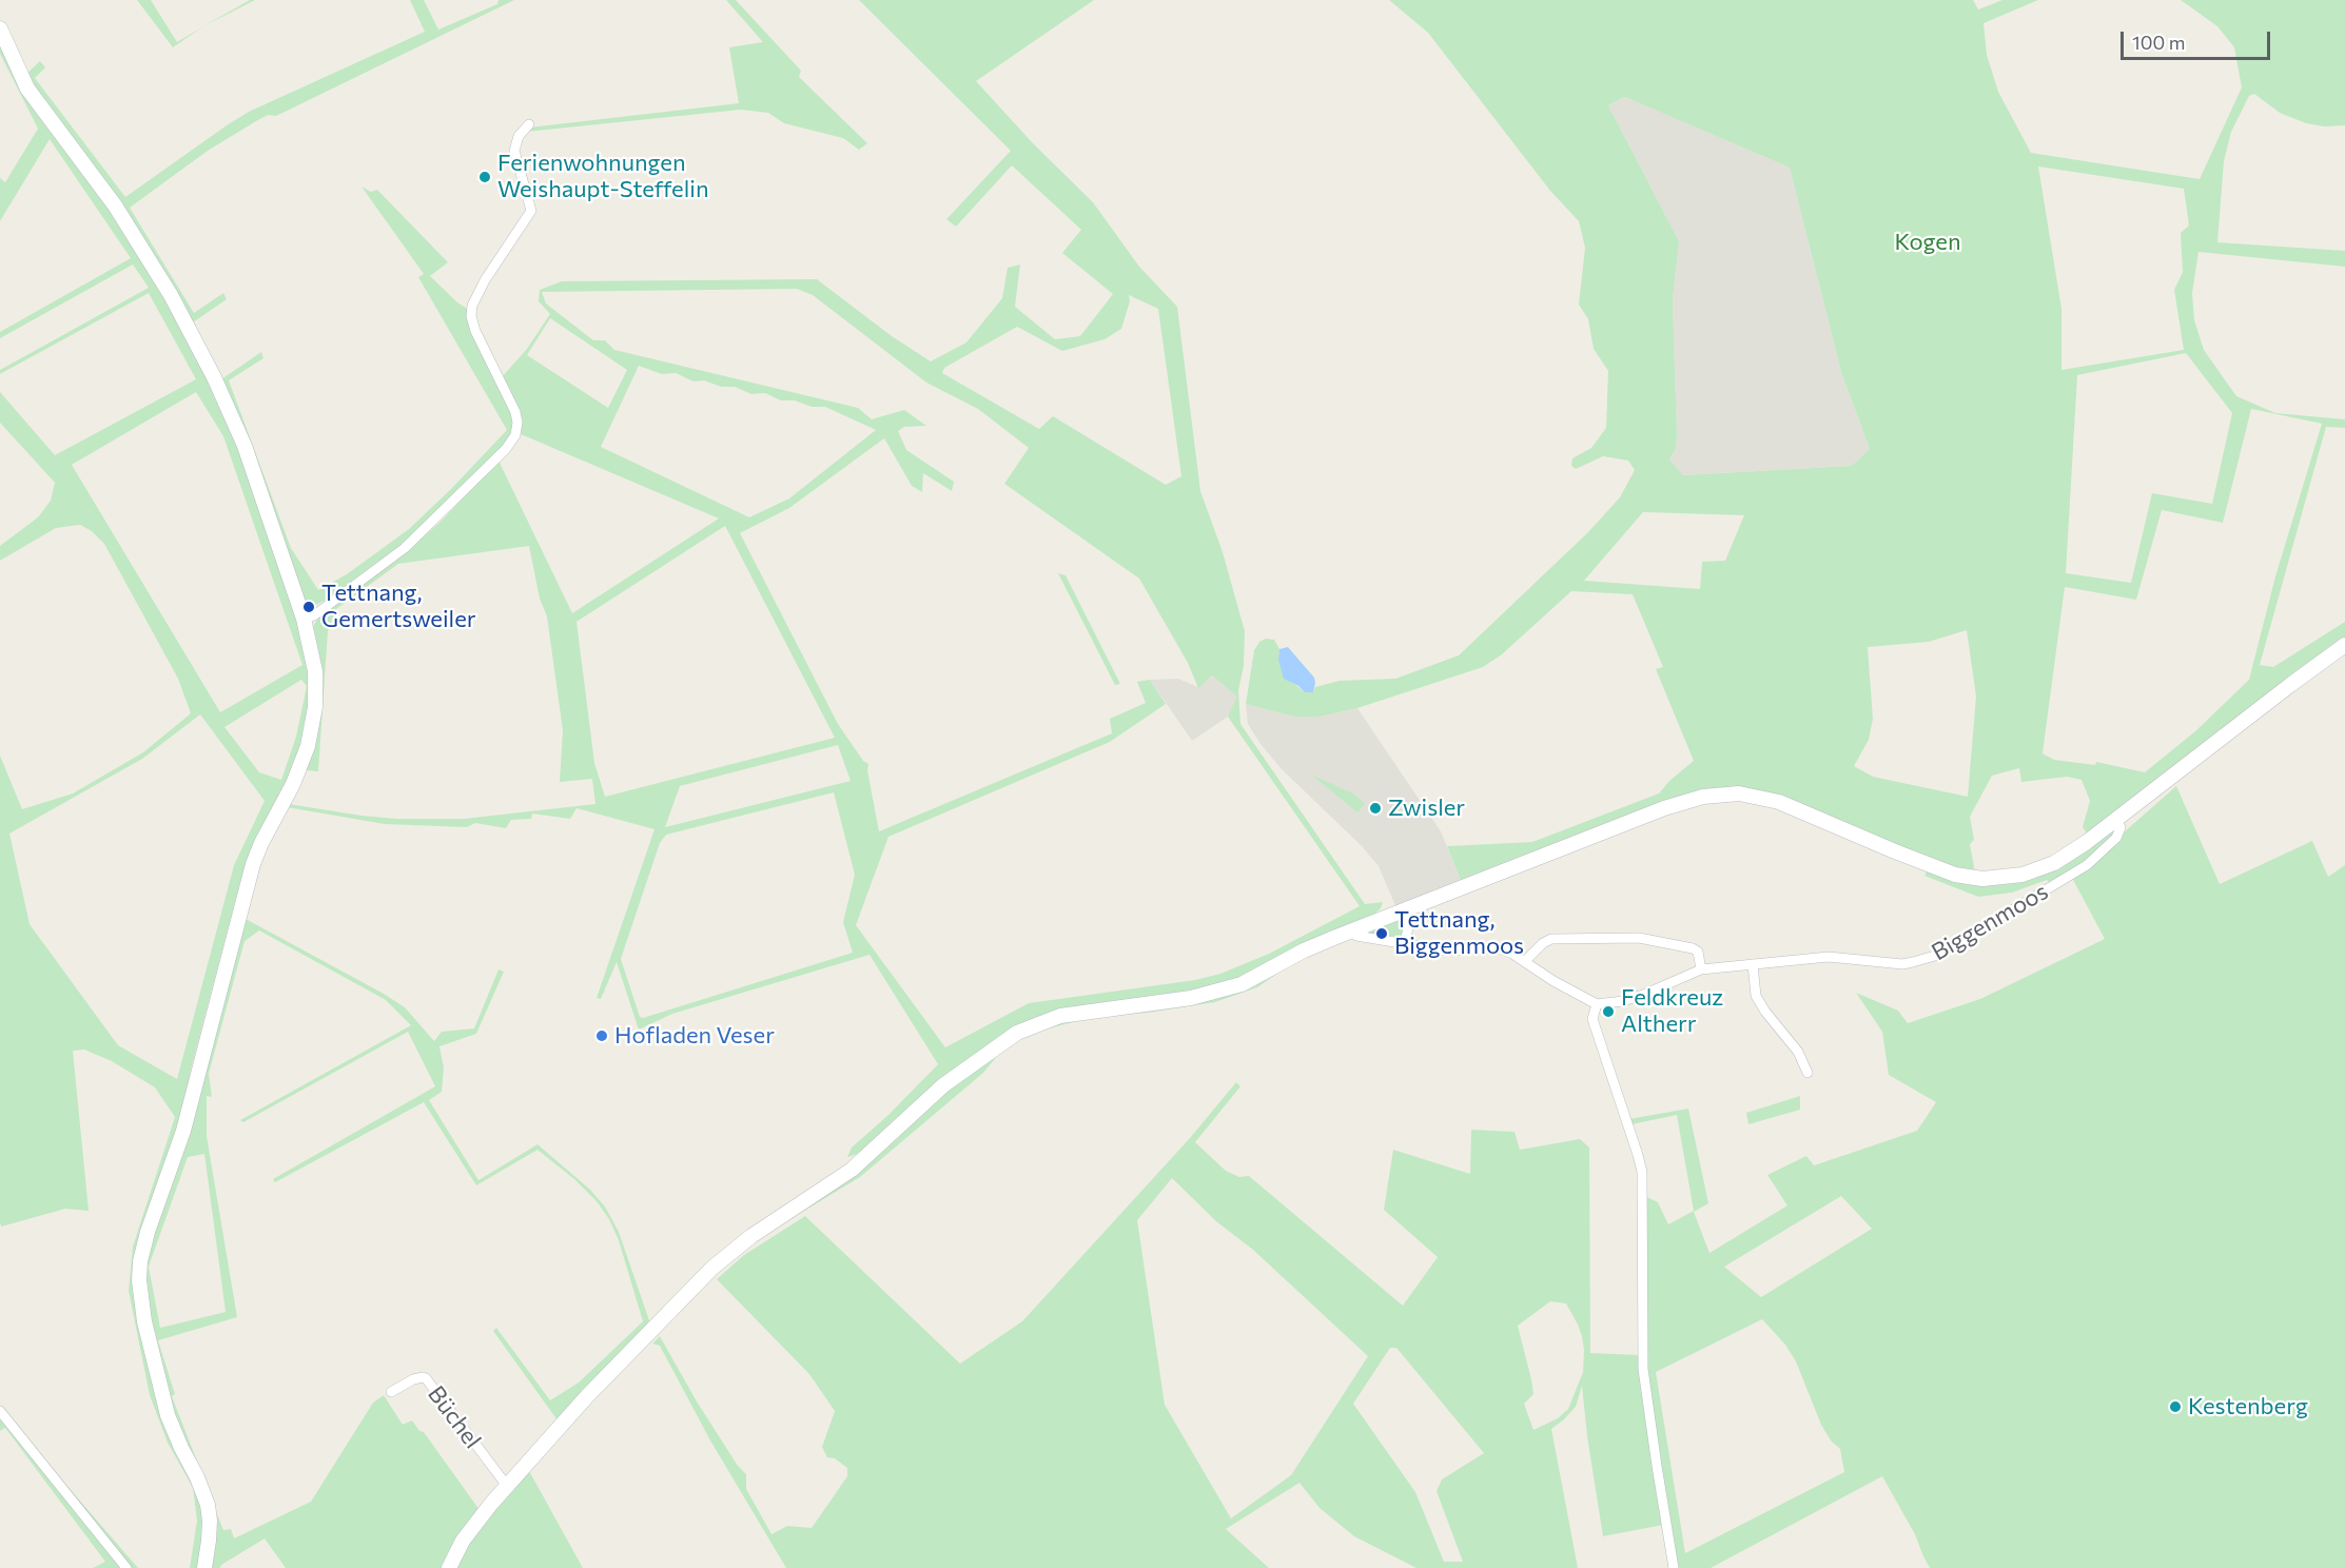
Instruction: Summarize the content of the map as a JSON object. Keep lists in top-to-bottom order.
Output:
{
  "streets": {
    "street": ["Biggenmoos", "Büchel"]
  },
  "parks": ["Kogen"],
  "places": [
    "Ferienwohnungen Weishaupt-Steffelin",
    "Tettnang, Gemertsweiler",
    "Zwisler",
    "Tettnang, Biggenmoos",
    "Feldkreuz Altherr",
    "Hofladen Veser",
    "Kestenberg"
  ],
  "scale_bar": "100 m"
}
